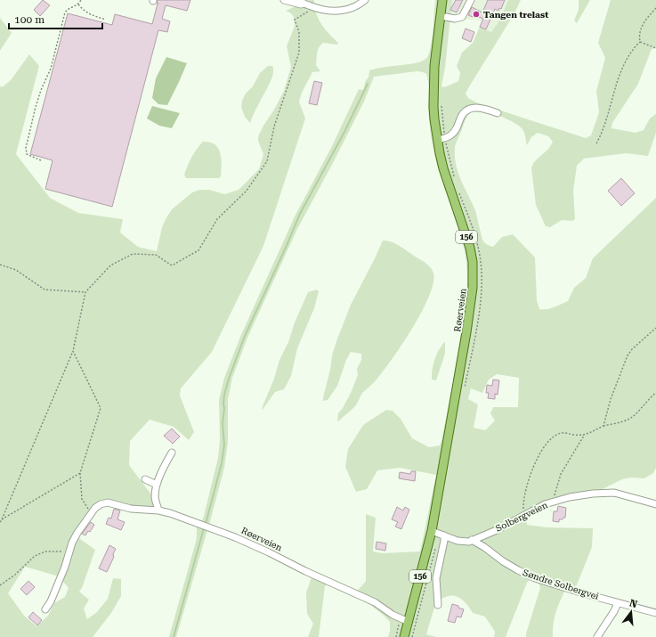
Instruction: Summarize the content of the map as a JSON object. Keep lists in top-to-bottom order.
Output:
{
  "streets": {
    "main road": ["156", "Røerveien"],
    "street": ["Solbergveien", "Søndre Solbergvei"]
  },
  "crossings": [
    ["Røerveien", "Solbergveien"],
    ["Solbergveien", "Søndre Solbergvei"]
  ],
  "places": ["Tangen trelast"],
  "scale_bar": "100 m",
  "north": "top"
}
